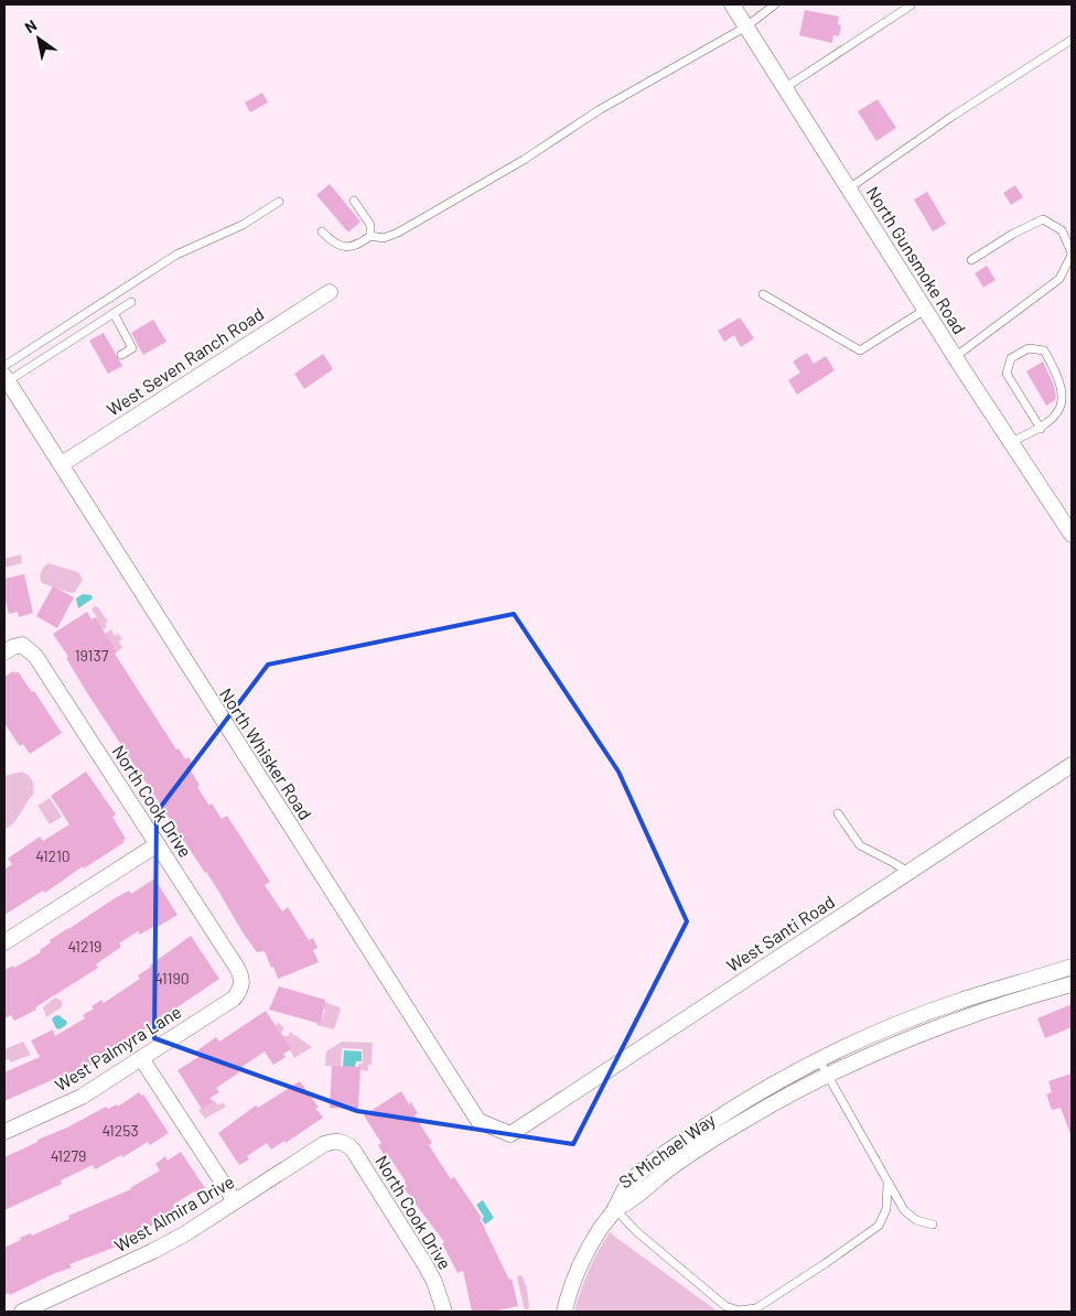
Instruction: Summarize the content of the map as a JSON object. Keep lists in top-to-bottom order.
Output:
{
  "streets": {
    "street": [
      "North Gunsmoke Road",
      "West Seven Ranch Road",
      "North Whisker Road",
      "North Cook Drive",
      "West Santi Road",
      "West Palmyra Lane",
      "St Michael Way",
      "West Almira Drive"
    ]
  },
  "crossings": [
    ["West Seven Ranch Road", "North Whisker Road"],
    ["North Whisker Road", "West Santi Road"],
    ["North Cook Drive", "West Palmyra Lane"],
    ["North Cook Drive", "West Almira Drive"]
  ],
  "house_numbers": [
    "19137",
    "41210",
    "41219",
    "41190",
    "41253",
    "41279"
  ],
  "north": "top left"
}
